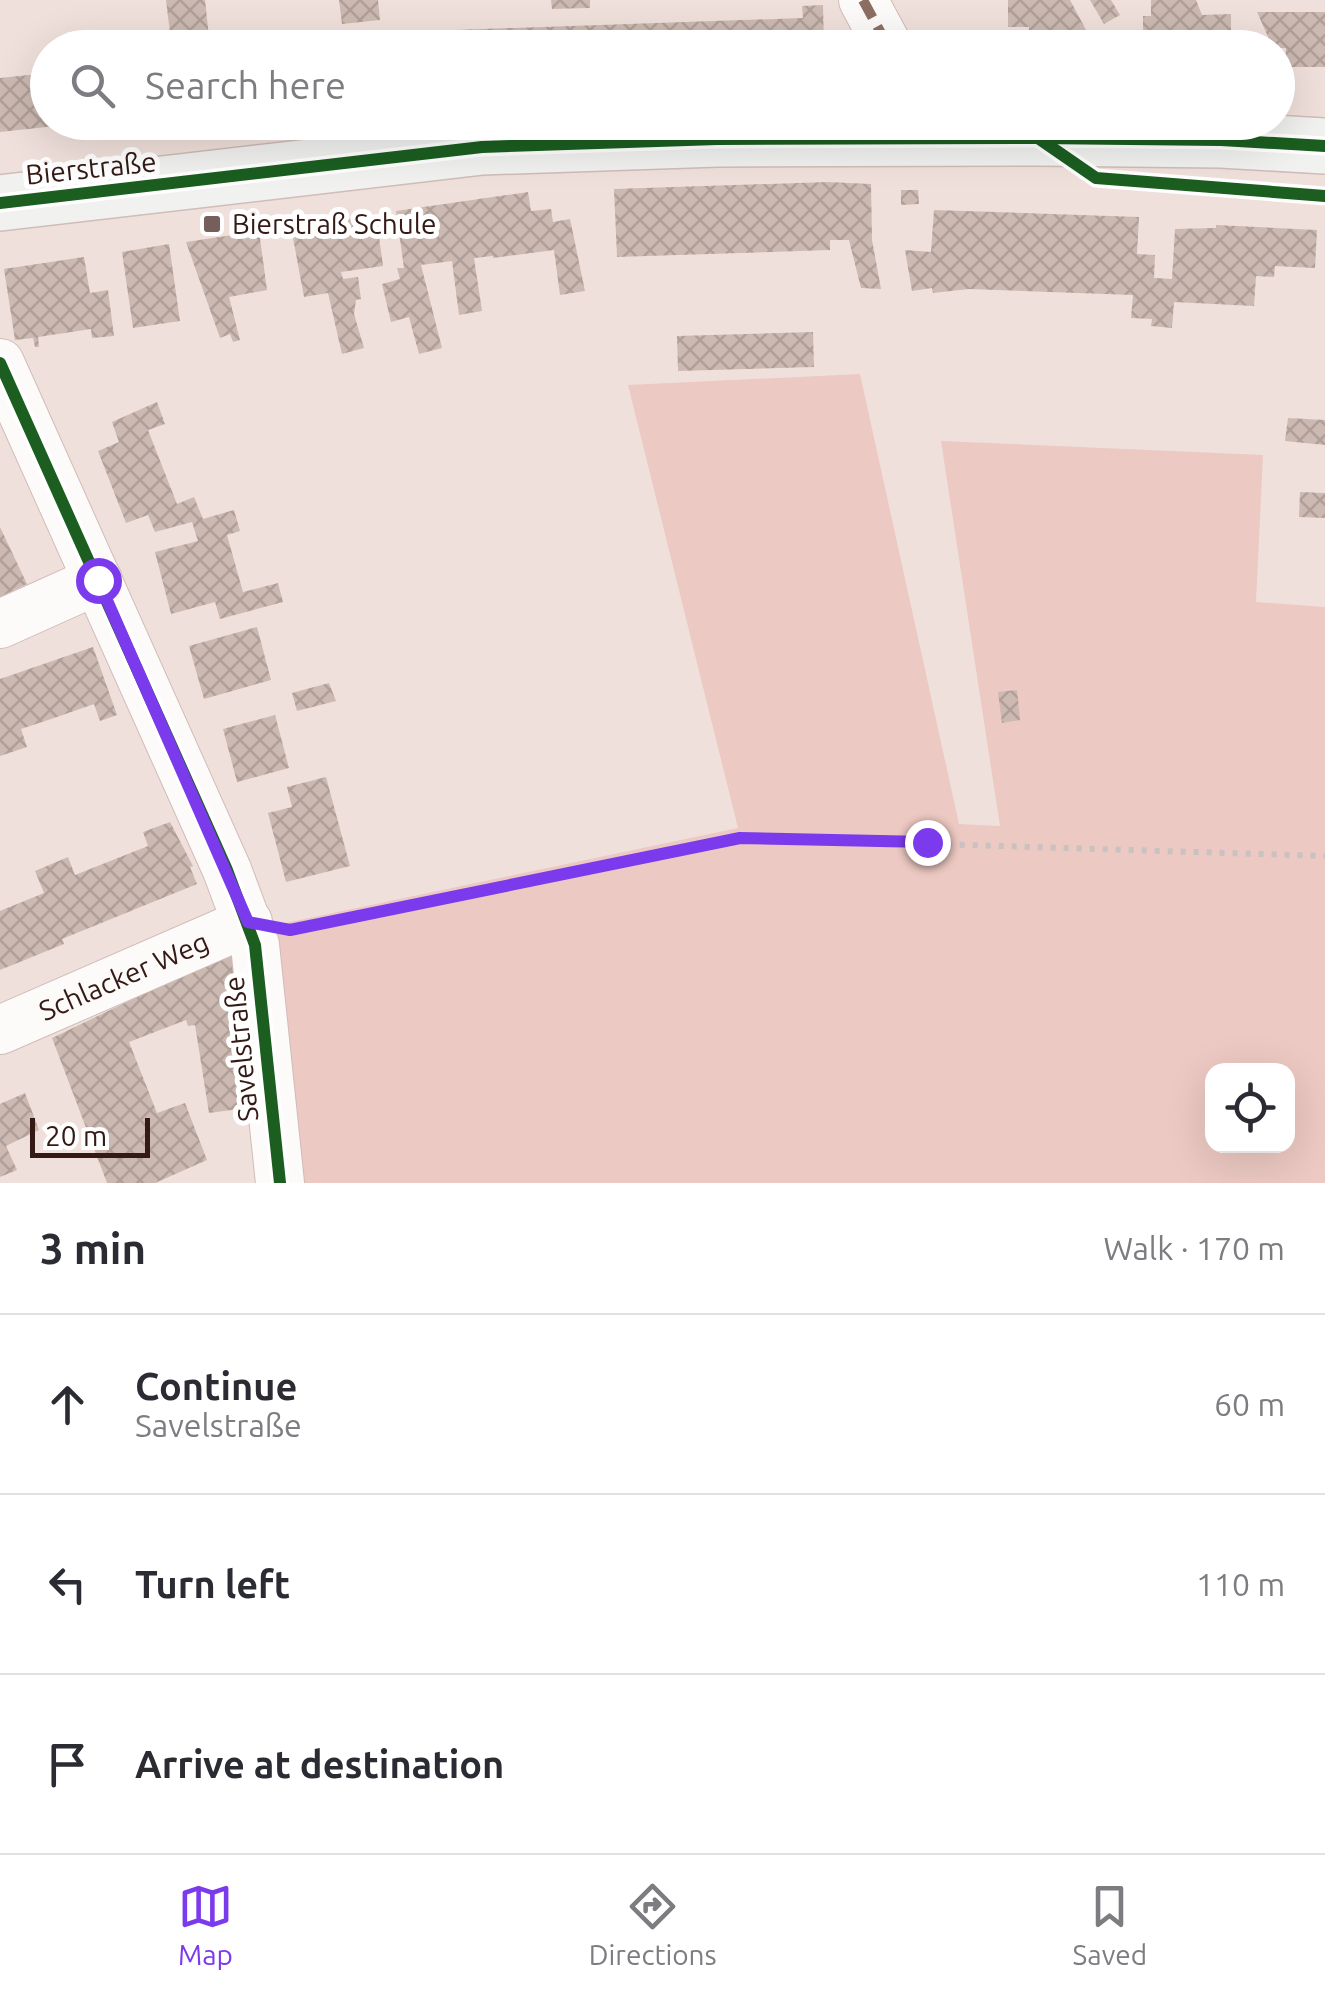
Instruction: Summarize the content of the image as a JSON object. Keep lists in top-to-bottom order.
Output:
{
  "streets": {
    "main road": ["Bierstraße"],
    "street": ["Schlacker Weg", "Savelstraße"]
  },
  "crossings": [
    ["Schlacker Weg", "Savelstraße"]
  ],
  "places": {
    "transit": ["Bierstraß Schule"]
  },
  "scale_bar": "20 m",
  "page": {
    "search": "Search here",
    "scale": "20 m",
    "heading": ["3 min", "Walk · 170 m"],
    "list": [
      ["Continue", "Savelstraße", "60 m"],
      ["Turn left", "110 m"],
      "Arrive at destination"
    ],
    "nav": ["Map", "Directions", "Saved"]
  }
}
